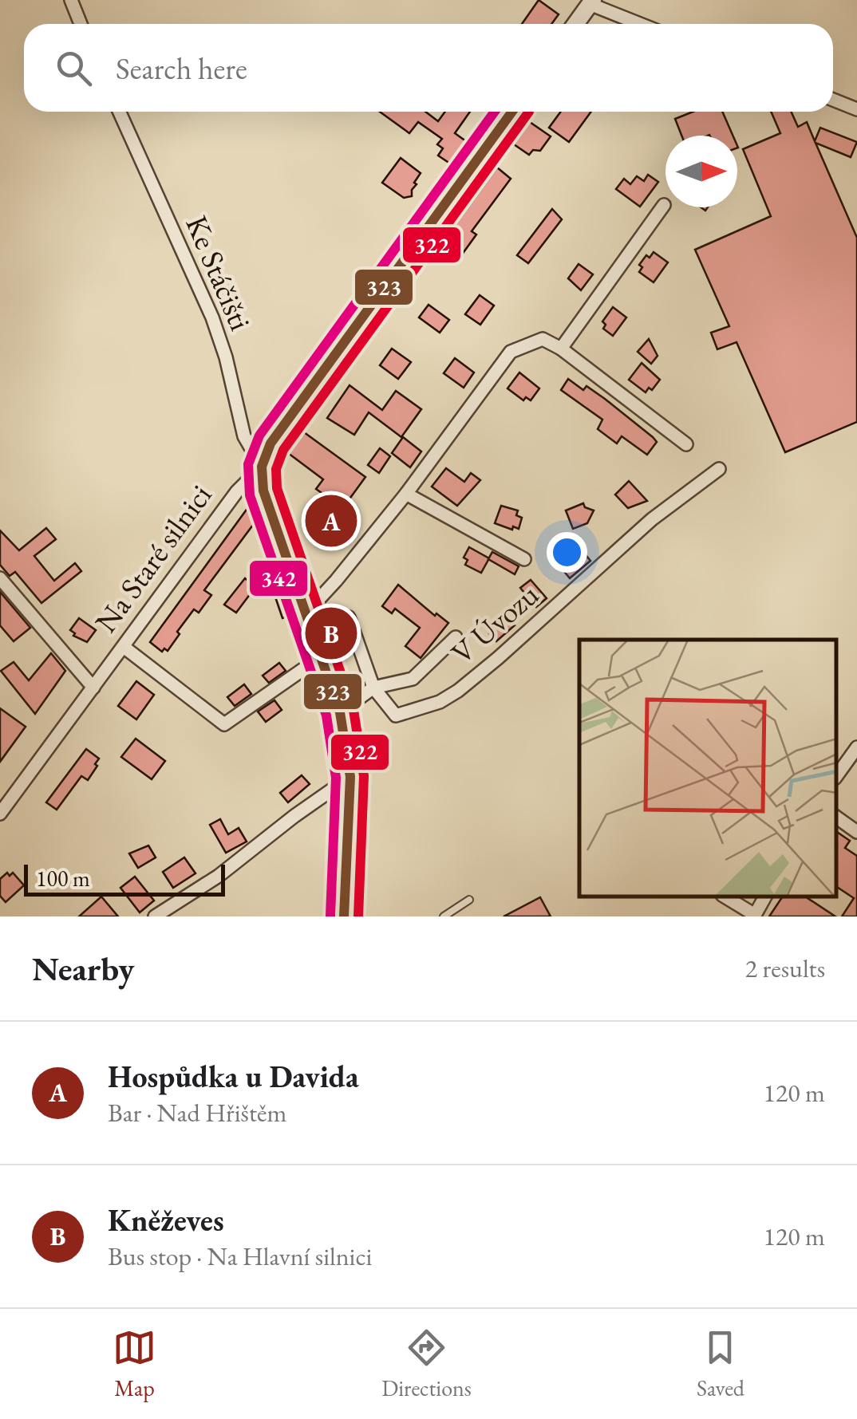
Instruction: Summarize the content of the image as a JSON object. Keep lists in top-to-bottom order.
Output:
{
  "streets": {
    "street": ["Ke Stáčišti", "Na Staré silnici", "V Úvozu"]
  },
  "crossings": [
    ["Ke Stáčišti", "Na Staré silnici"]
  ],
  "lines": ["transit line 323", "transit line 322", "transit line 342"],
  "scale_bar": "100 m",
  "north": "right",
  "page": {
    "search": "Search here",
    "pins": ["A", "B"],
    "scale": "100 m",
    "heading": ["Nearby", "2 results"],
    "list": [
      {
        "mark": "A",
        "name": "Hospůdka u Davida",
        "note": "Bar · Nad Hřištěm",
        "value": "120 m"
      },
      {
        "mark": "B",
        "name": "Kněževes",
        "note": "Bus stop · Na Hlavní silnici",
        "value": "120 m"
      }
    ],
    "nav": ["Map", "Directions", "Saved"]
  }
}
